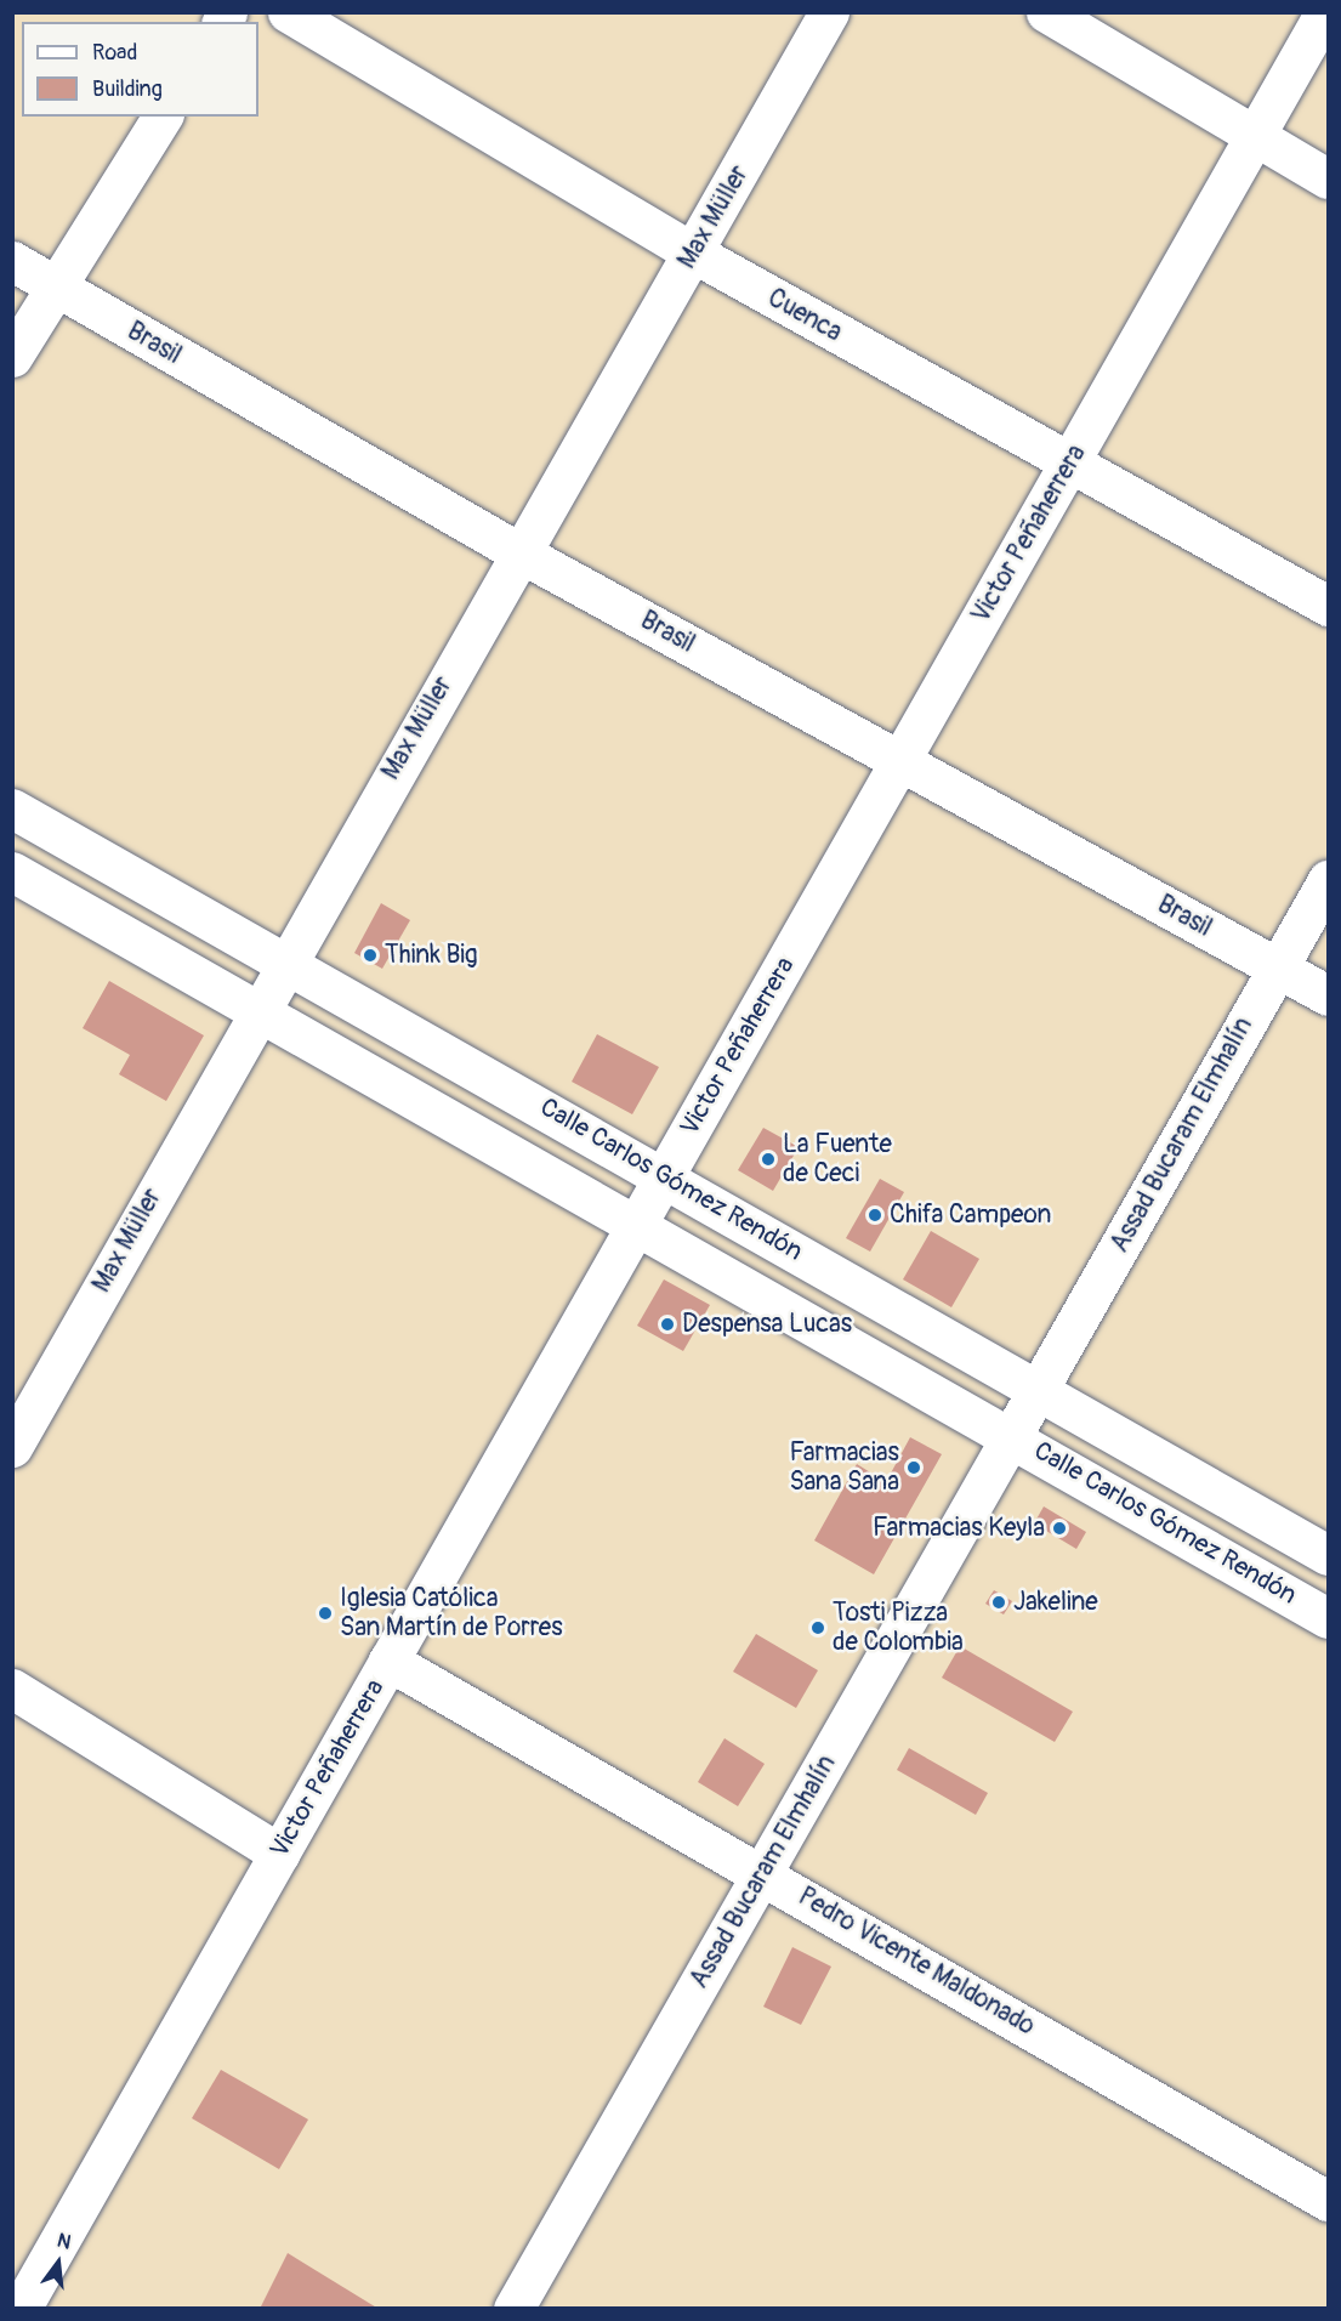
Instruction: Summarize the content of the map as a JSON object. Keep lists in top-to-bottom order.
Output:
{
  "streets": {
    "street": [
      "Max Müller",
      "Cuenca",
      "Brasil",
      "Victor Peñaherrera",
      "Assad Bucaram Elmhalín",
      "Calle Carlos Gómez Rendón",
      "Pedro Vicente Maldonado"
    ]
  },
  "crossings": [
    ["Max Müller", "Cuenca"],
    ["Max Müller", "Brasil"],
    ["Max Müller", "Calle Carlos Gómez Rendón"],
    ["Cuenca", "Victor Peñaherrera"],
    ["Brasil", "Victor Peñaherrera"],
    ["Brasil", "Assad Bucaram Elmhalín"],
    ["Victor Peñaherrera", "Calle Carlos Gómez Rendón"],
    ["Victor Peñaherrera", "Pedro Vicente Maldonado"],
    ["Assad Bucaram Elmhalín", "Calle Carlos Gómez Rendón"],
    ["Assad Bucaram Elmhalín", "Pedro Vicente Maldonado"]
  ],
  "places": [
    "Think Big",
    "La Fuente de Ceci",
    "Chifa Campeon",
    "Despensa Lucas",
    "Farmacias Sana Sana",
    "Farmacias Keyla",
    "Jakeline",
    "Iglesia Católica San Martín de Porres",
    "Tosti Pizza de Colombia"
  ],
  "legend": ["Road", "Building"],
  "north": "top"
}
